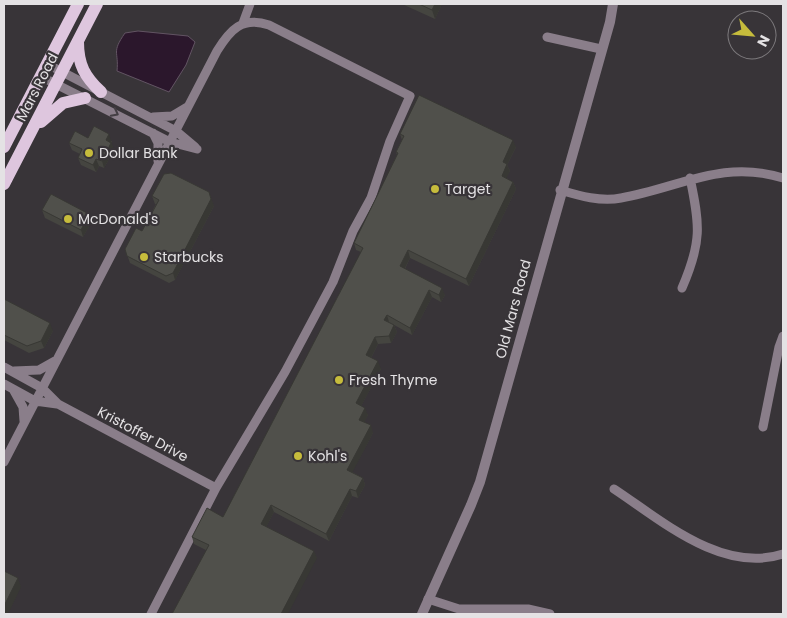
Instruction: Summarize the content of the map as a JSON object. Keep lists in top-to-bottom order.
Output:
{
  "streets": {
    "main road": ["Mars Road"],
    "street": ["Old Mars Road", "Kristoffer Drive"]
  },
  "places": [
    "Dollar Bank",
    "Target",
    "McDonald's",
    "Starbucks",
    "Fresh Thyme",
    "Kohl's"
  ],
  "north": "bottom right"
}
